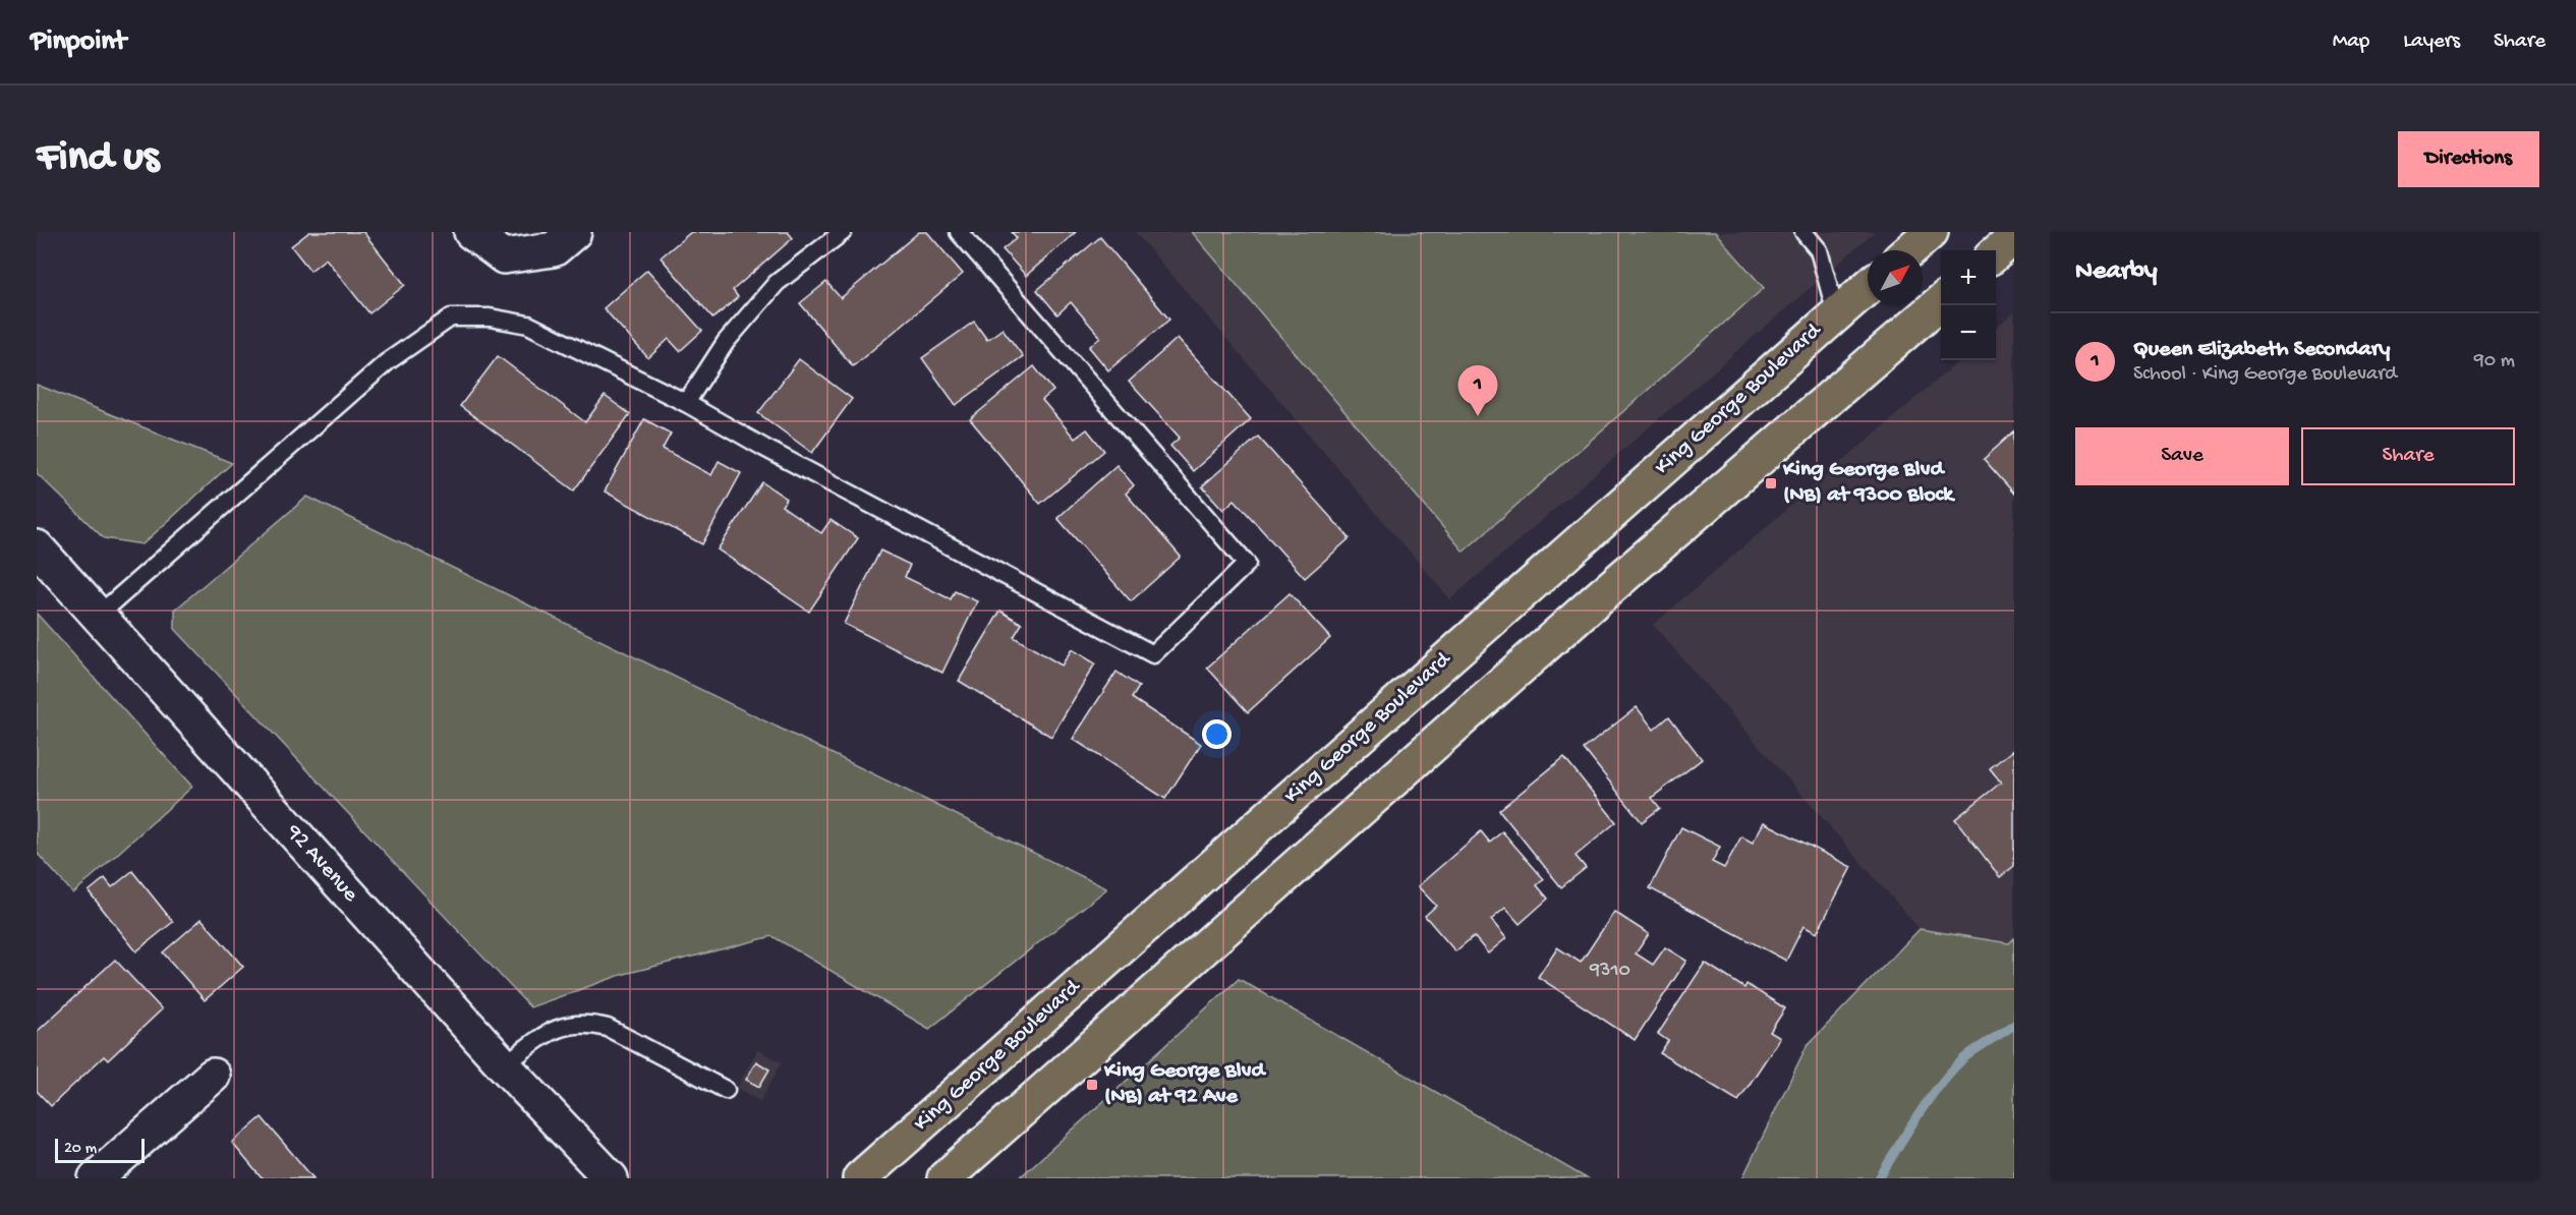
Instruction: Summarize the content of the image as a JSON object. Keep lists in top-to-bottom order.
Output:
{
  "streets": {
    "main road": ["King George Boulevard", "92 Avenue"]
  },
  "places": {
    "transit": ["King George Blvd (NB) at 9300 Block", "King George Blvd (NB) at 92 Ave"]
  },
  "house_numbers": ["9310"],
  "scale_bar": "20 m",
  "north": "top right",
  "page": {
    "header": "Pinpoint",
    "nav": ["Map", "Layers", "Share"],
    "buttons": [
      "Directions",
      ["Save", "Share"]
    ],
    "title": "Find us",
    "heading": "Nearby",
    "map_buttons": ["+", "−"],
    "list": [
      {
        "mark": "1",
        "name": "Queen Elizabeth Secondary",
        "note": "School · King George Boulevard",
        "value": "90 m"
      }
    ],
    "pins": "1",
    "scale": "20 m"
  }
}
